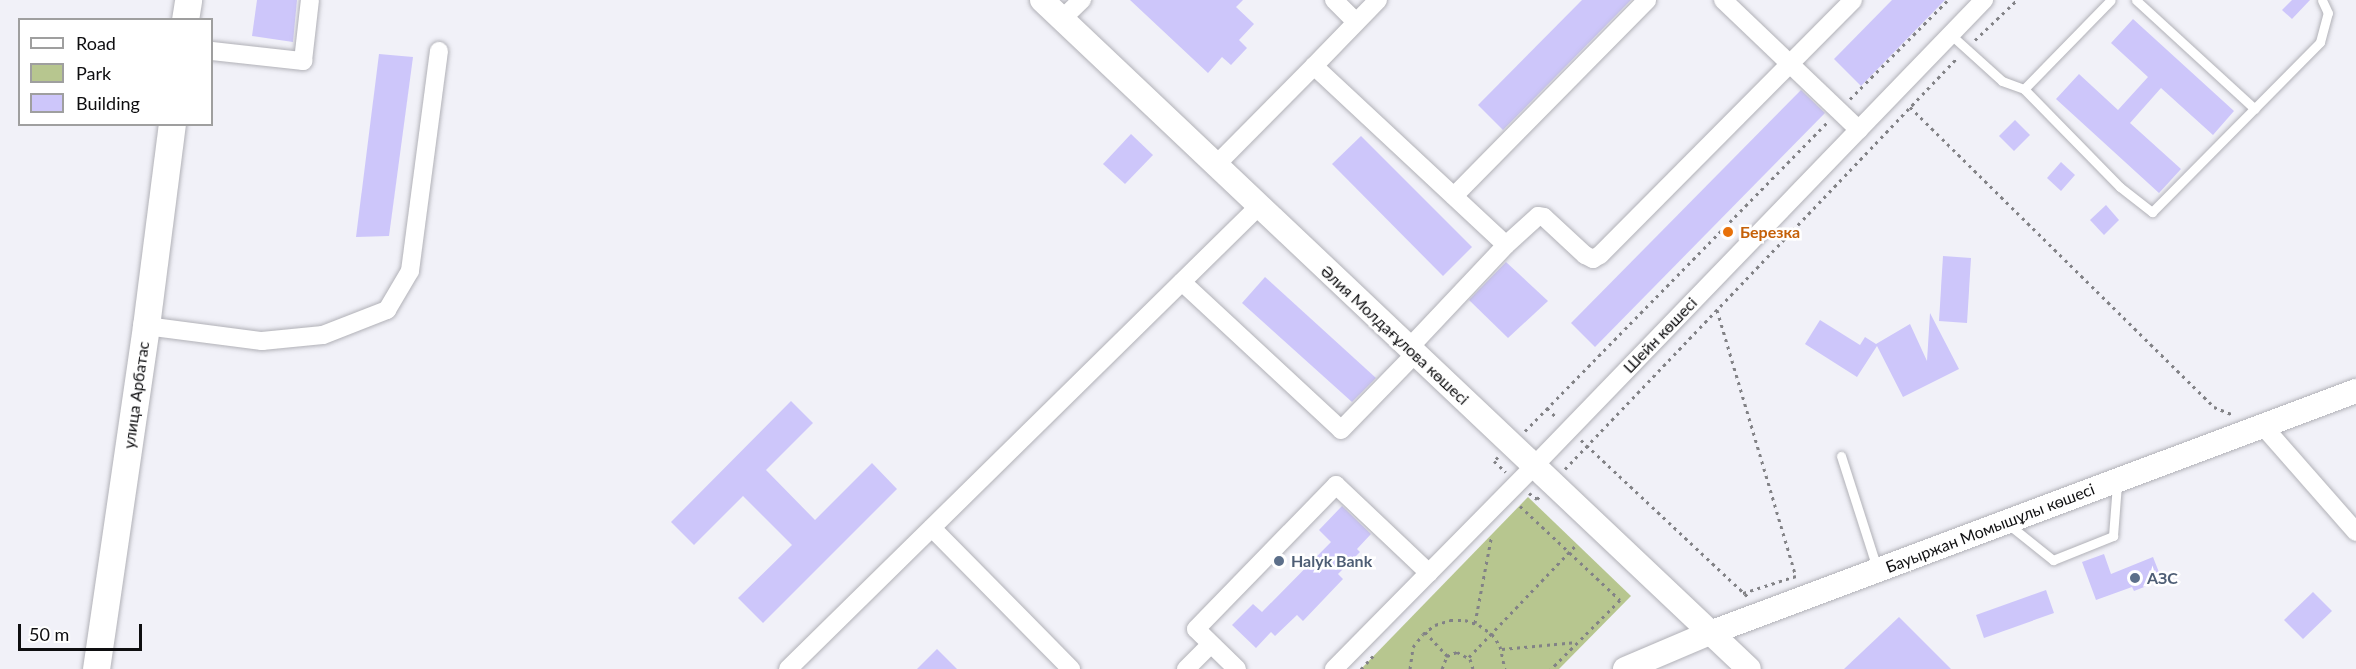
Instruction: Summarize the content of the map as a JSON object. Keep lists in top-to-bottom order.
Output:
{
  "streets": {
    "main road": ["улица Арбатас"],
    "street": ["Әлия Молдағұлова көшесі", "Шейн көшесі", "Бауыржан Момышұлы көшесі"]
  },
  "crossings": [
    ["Әлия Молдағұлова көшесі", "Шейн көшесі"],
    ["Әлия Молдағұлова көшесі", "Бауыржан Момышұлы көшесі"]
  ],
  "places": ["Березка", "Halyk Bank", "АЗС"],
  "legend": ["Road", "Park", "Building"],
  "scale_bar": "50 m"
}
